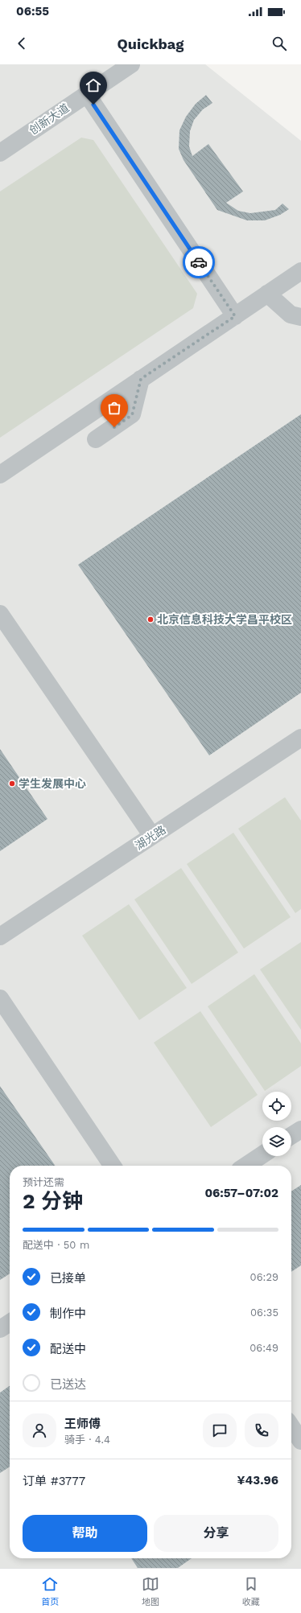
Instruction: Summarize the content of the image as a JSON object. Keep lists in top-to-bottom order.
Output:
{
  "streets": {
    "street": ["创新大道", "湖光路"]
  },
  "places": ["北京信息科技大学昌平校区", "学生发展中心"],
  "page": {
    "status": "06:55",
    "header": "Quickbag",
    "heading": ["2 分钟", "预计还需", "06:57–07:02"],
    "panel": [
      "王师傅",
      "骑手 · 4.4",
      "订单 #3777",
      "¥43.96"
    ],
    "bar": "配送中 · 50 m",
    "list": [
      ["已接单", "06:29"],
      ["制作中", "06:35"],
      ["配送中", "06:49"],
      "已送达"
    ],
    "buttons": ["帮助", "分享"],
    "tabs": ["首页", "地图", "收藏"]
  }
}
